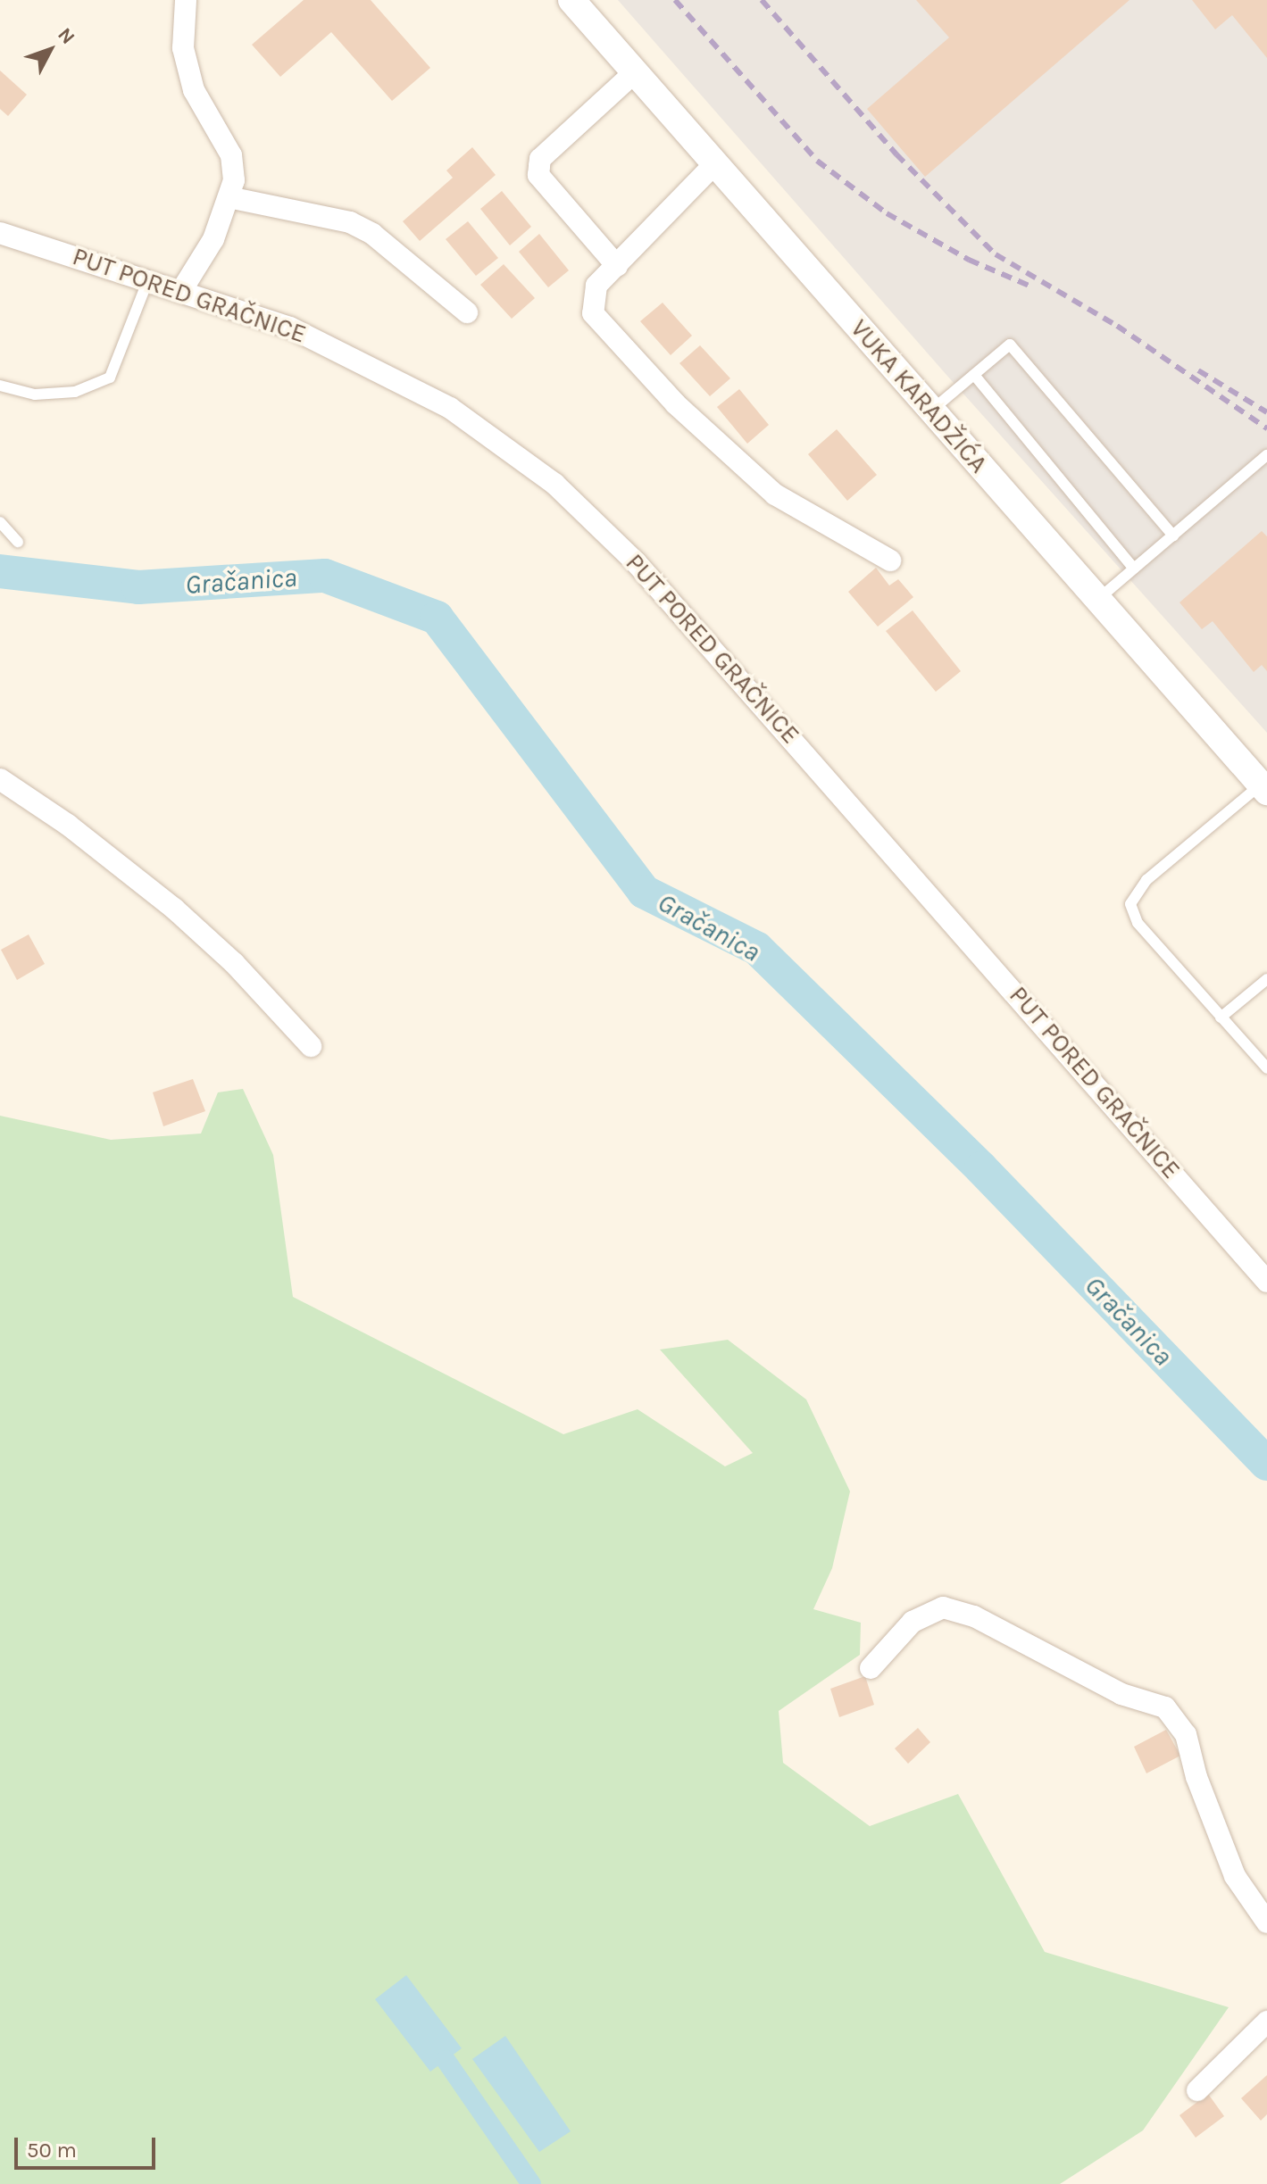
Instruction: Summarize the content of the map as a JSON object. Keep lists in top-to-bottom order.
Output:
{
  "streets": {
    "street": ["PUT PORED GRAČNICE", "VUKA KARADŽIĆA"]
  },
  "water": ["Gračanica"],
  "scale_bar": "50 m",
  "north": "top right"
}
